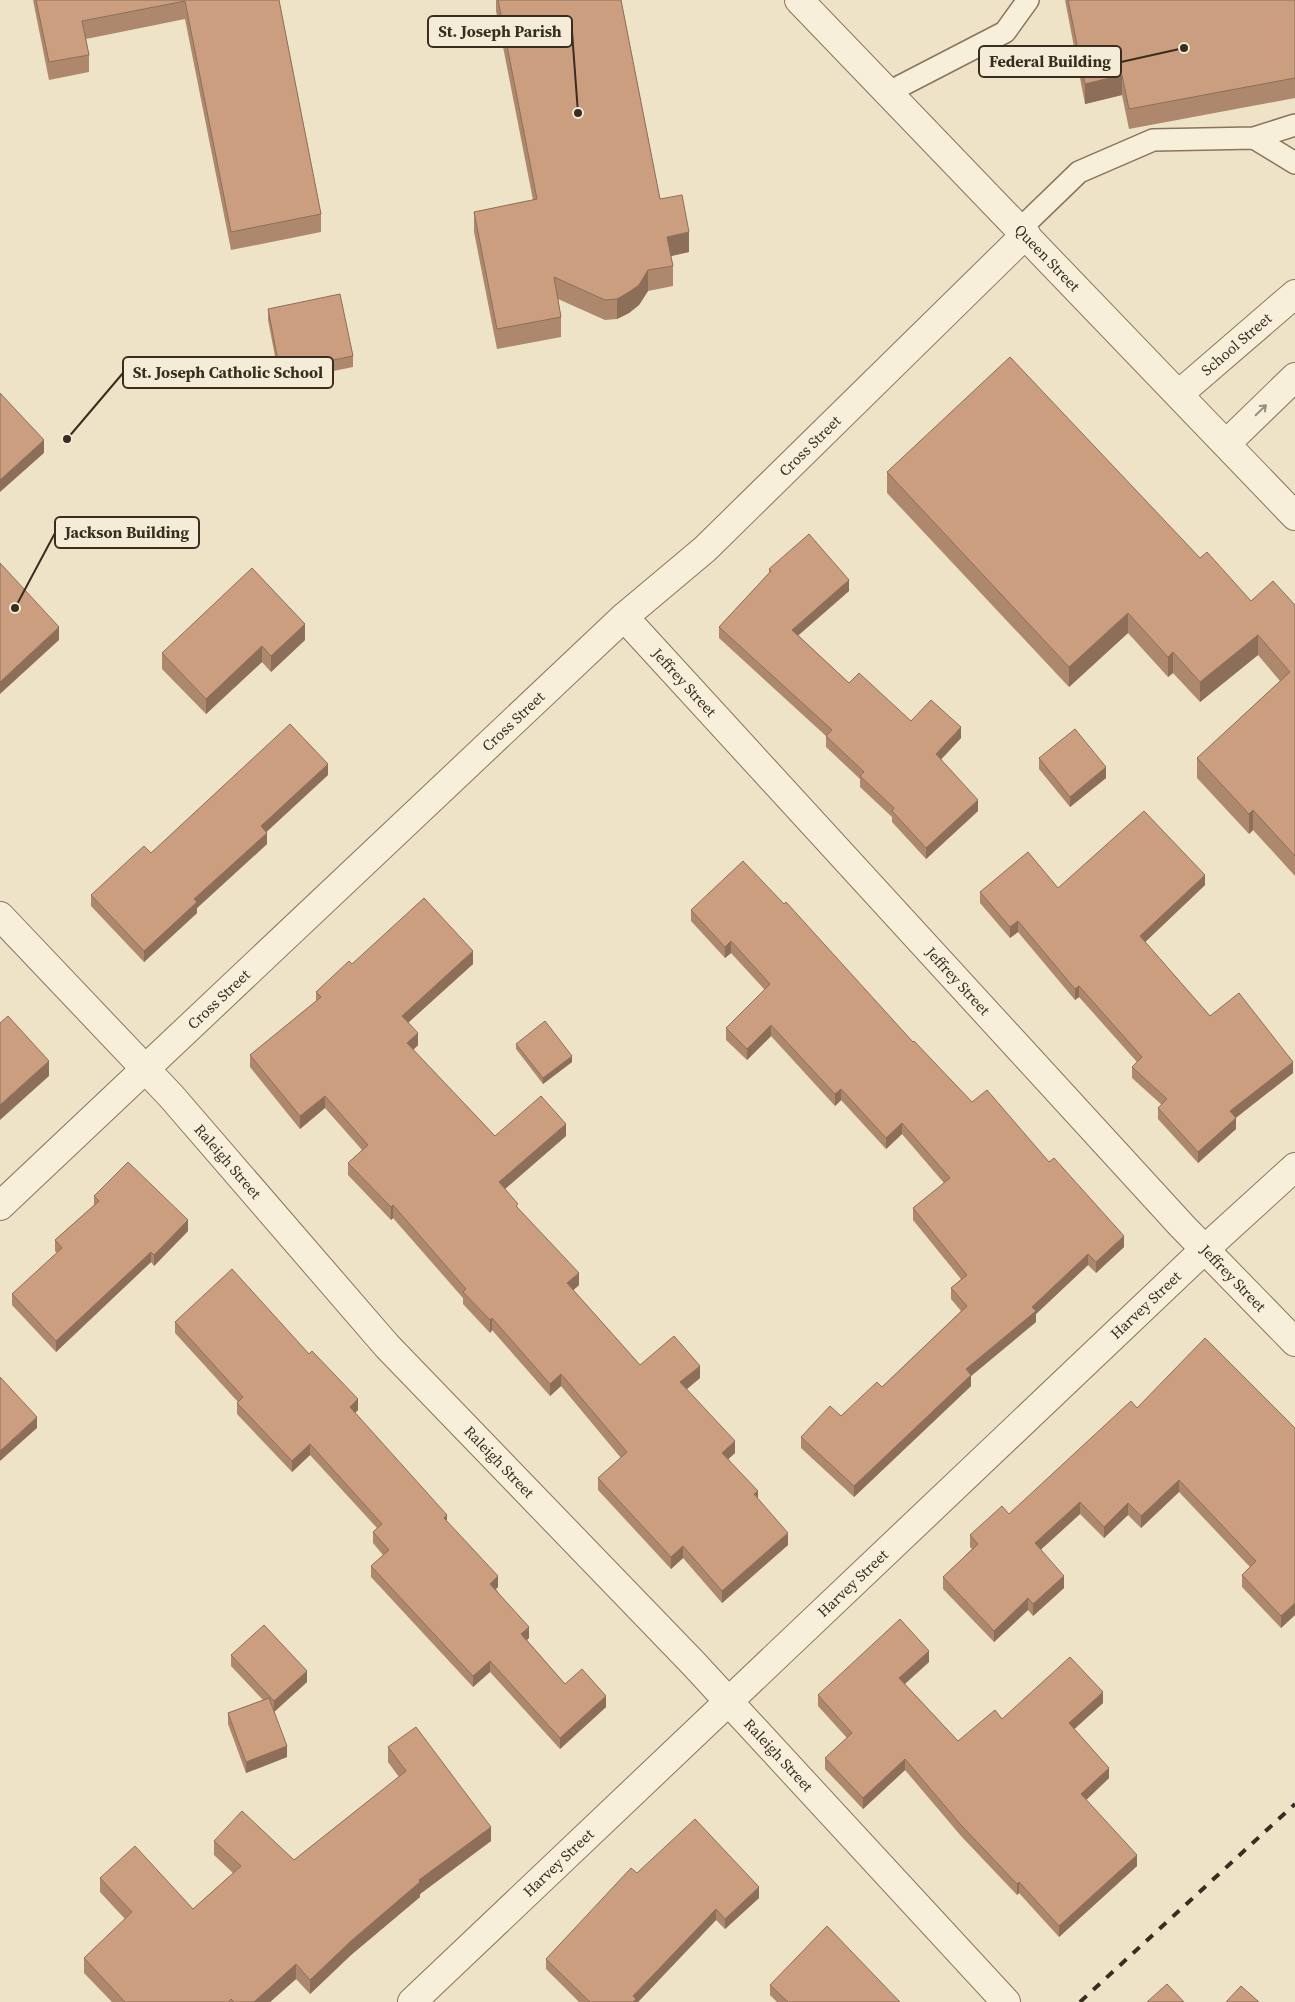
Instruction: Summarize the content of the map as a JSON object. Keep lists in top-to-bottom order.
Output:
{
  "streets": {
    "street": [
      "Queen Street",
      "School Street",
      "Cross Street",
      "Jeffrey Street",
      "Raleigh Street",
      "Harvey Street"
    ]
  },
  "crossings": [
    ["Queen Street", "School Street"],
    ["Queen Street", "Cross Street"],
    ["Cross Street", "Jeffrey Street"],
    ["Cross Street", "Raleigh Street"],
    ["Jeffrey Street", "Harvey Street"],
    ["Raleigh Street", "Harvey Street"]
  ],
  "places": [
    "Federal Building",
    "St. Joseph Parish",
    "St. Joseph Catholic School",
    "Jackson Building"
  ]
}
